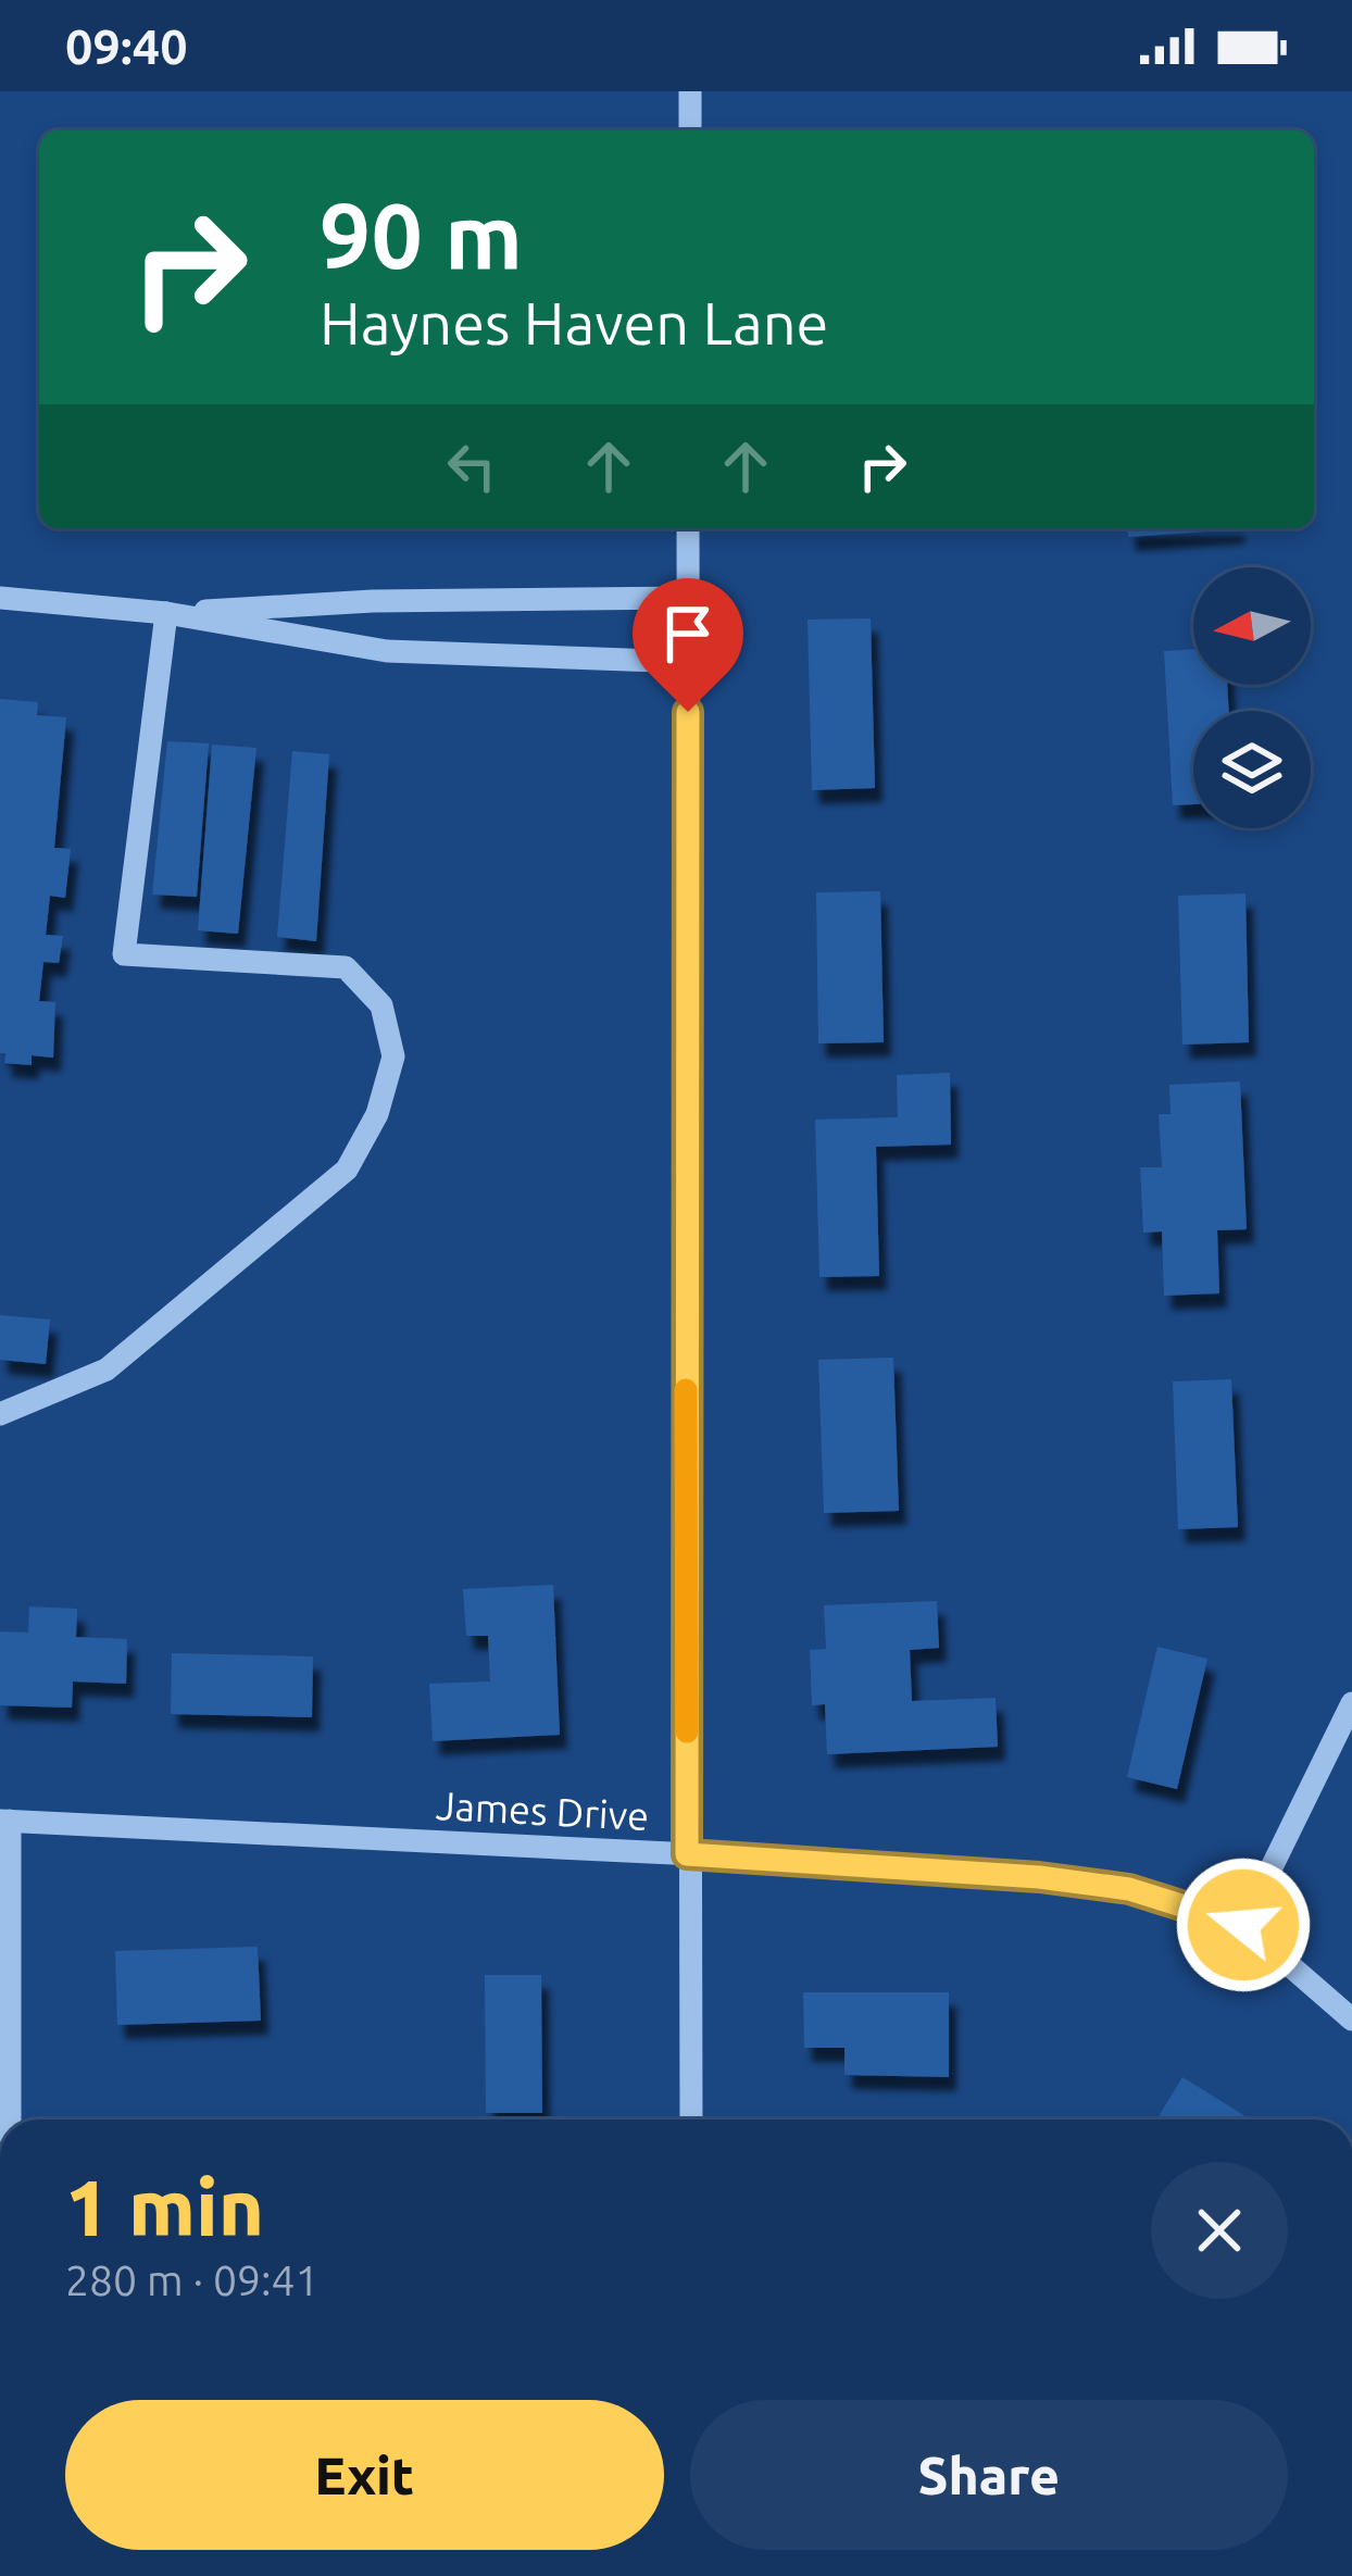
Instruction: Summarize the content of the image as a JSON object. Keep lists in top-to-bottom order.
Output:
{
  "streets": {
    "street": ["James Drive"]
  },
  "north": "left",
  "page": {
    "status": "09:40",
    "turn": ["90 m", "Haynes Haven Lane"],
    "heading": ["1 min", "280 m · 09:41"],
    "buttons": ["Exit", "Share"]
  }
}
